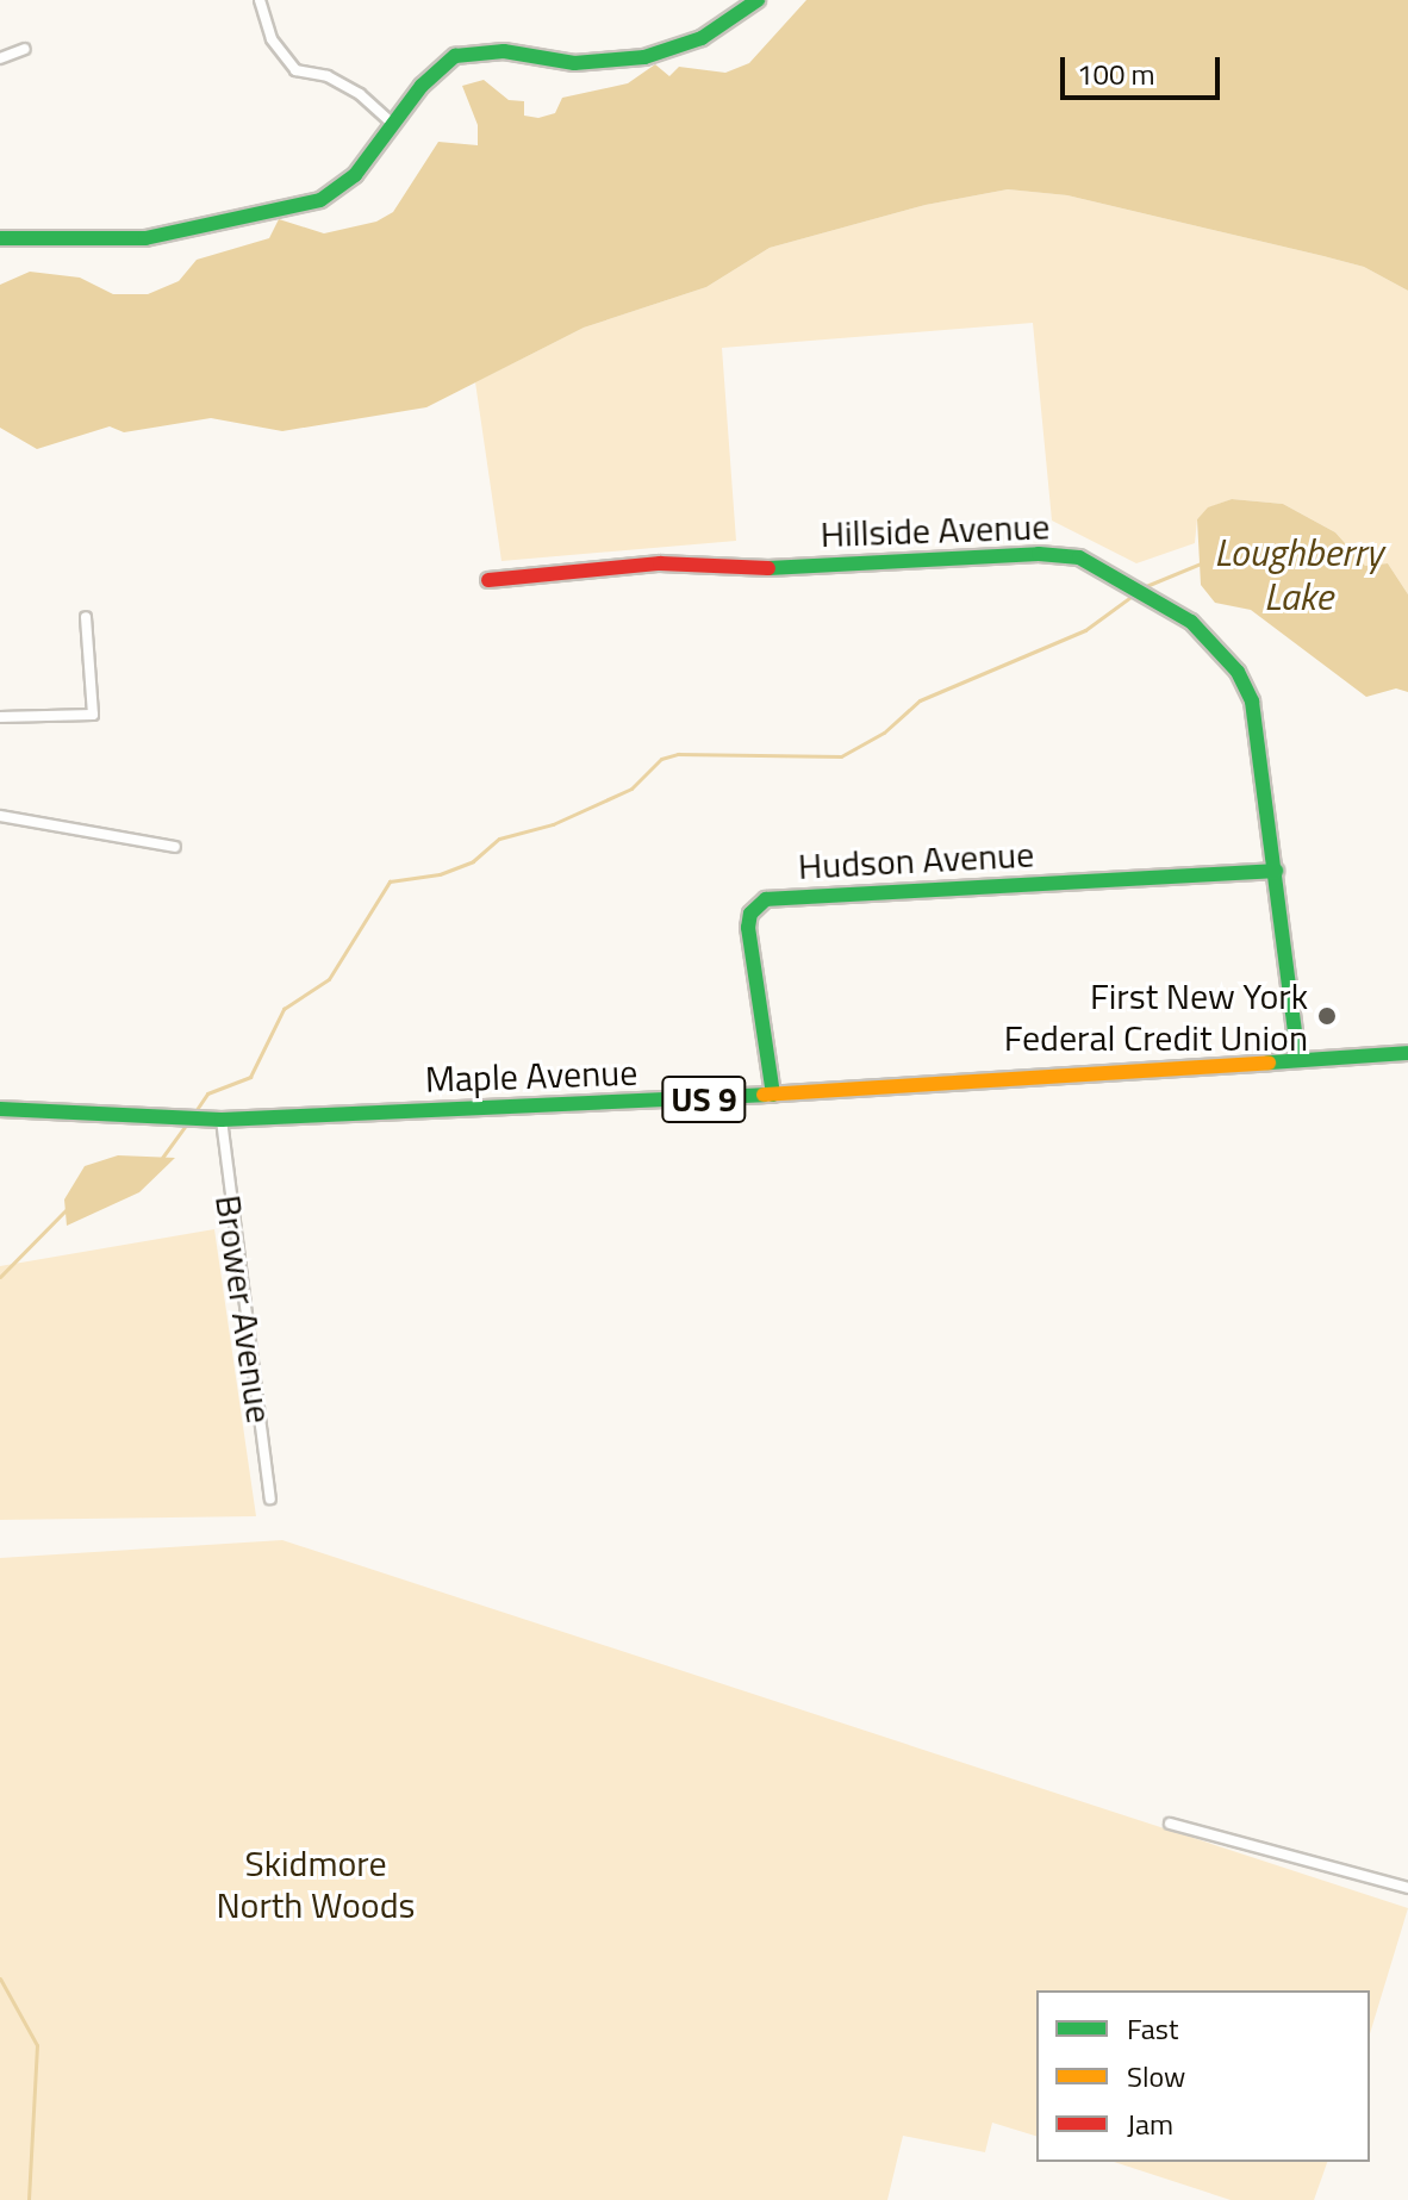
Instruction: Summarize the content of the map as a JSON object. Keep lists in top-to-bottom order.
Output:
{
  "streets": {
    "street": [
      "Hillside Avenue",
      "Hudson Avenue",
      "Maple Avenue",
      "US 9",
      "Brower Avenue"
    ]
  },
  "crossings": [
    ["Hillside Avenue", "Hudson Avenue"],
    ["Hillside Avenue", "Maple Avenue"],
    ["Hudson Avenue", "Maple Avenue"],
    ["Maple Avenue", "Brower Avenue"]
  ],
  "water": ["Loughberry Lake"],
  "parks": ["Skidmore North Woods"],
  "places": ["First New York Federal Credit Union"],
  "legend": ["Fast", "Slow", "Jam"],
  "scale_bar": "100 m"
}
